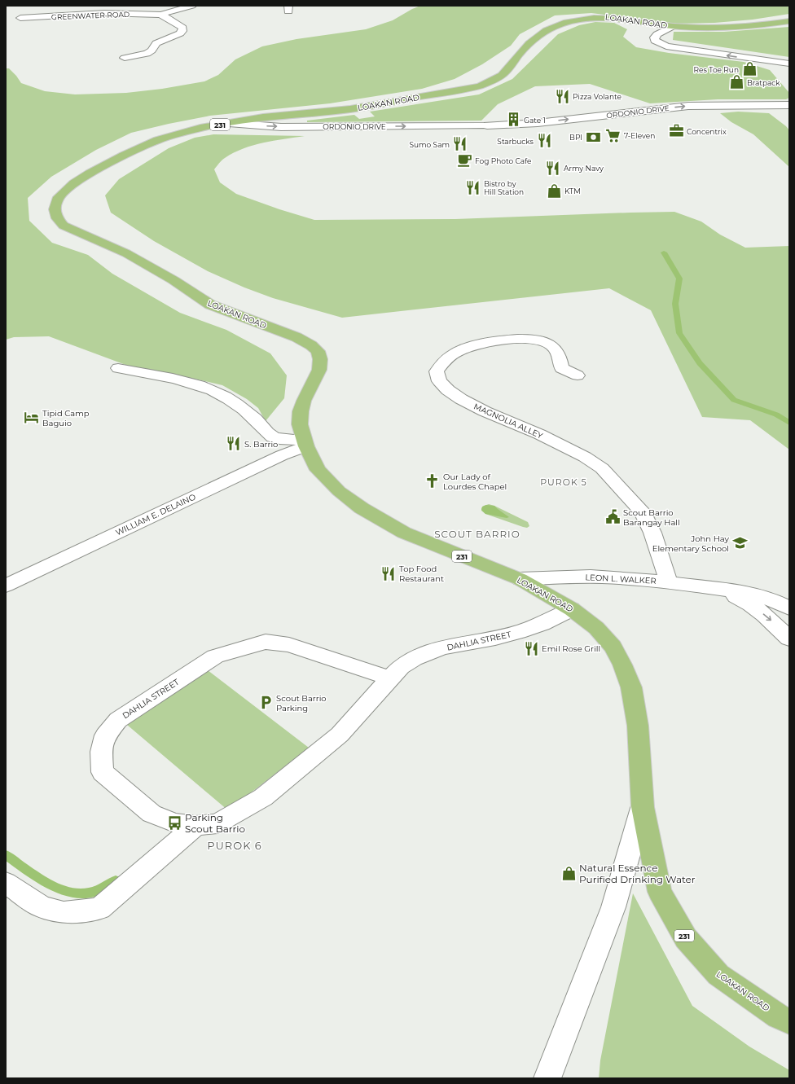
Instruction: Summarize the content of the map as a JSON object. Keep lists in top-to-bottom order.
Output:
{
  "streets": {
    "main road": ["LOAKAN ROAD", "231"],
    "street": [
      "GREENWATER ROAD",
      "ORDONIO DRIVE",
      "MAGNOLIA ALLEY",
      "WILLIAM E. DELAINO",
      "LEON L. WALKER",
      "DAHLIA STREET"
    ]
  },
  "crossings": [
    ["LOAKAN ROAD", "ORDONIO DRIVE"],
    ["LOAKAN ROAD", "WILLIAM E. DELAINO"],
    ["LOAKAN ROAD", "LEON L. WALKER"],
    ["LOAKAN ROAD", "DAHLIA STREET"],
    ["MAGNOLIA ALLEY", "LEON L. WALKER"]
  ],
  "one_way": ["ORDONIO DRIVE"],
  "districts": ["PUROK 5", "SCOUT BARRIO", "PUROK 6"],
  "places": {
    "shop": [
      "Res Toe Run",
      "Bratpack",
      "KTM",
      "Natural Essence Purified Drinking Water"
    ],
    "restaurant": [
      "Pizza Volante",
      "Starbucks",
      "Sumo Sam",
      "Army Navy",
      "Bistro by Hill Station",
      "S. Barrio",
      "Top Food Restaurant",
      "Emil Rose Grill"
    ],
    "building": ["Gate 1"],
    "office": ["Concentrix"],
    "supermarket": ["7-Eleven"],
    "bank": ["BPI"],
    "cafe": ["Fog Photo Cafe"],
    "hotel": ["Tipid Camp Baguio"],
    "church": ["Our Lady of Lourdes Chapel"],
    "public building": ["Scout Barrio Barangay Hall"],
    "school or university": ["John Hay Elementary School"],
    "parking": ["Scout Barrio Parking"],
    "bus stop": ["Parking Scout Barrio"]
  }
}
